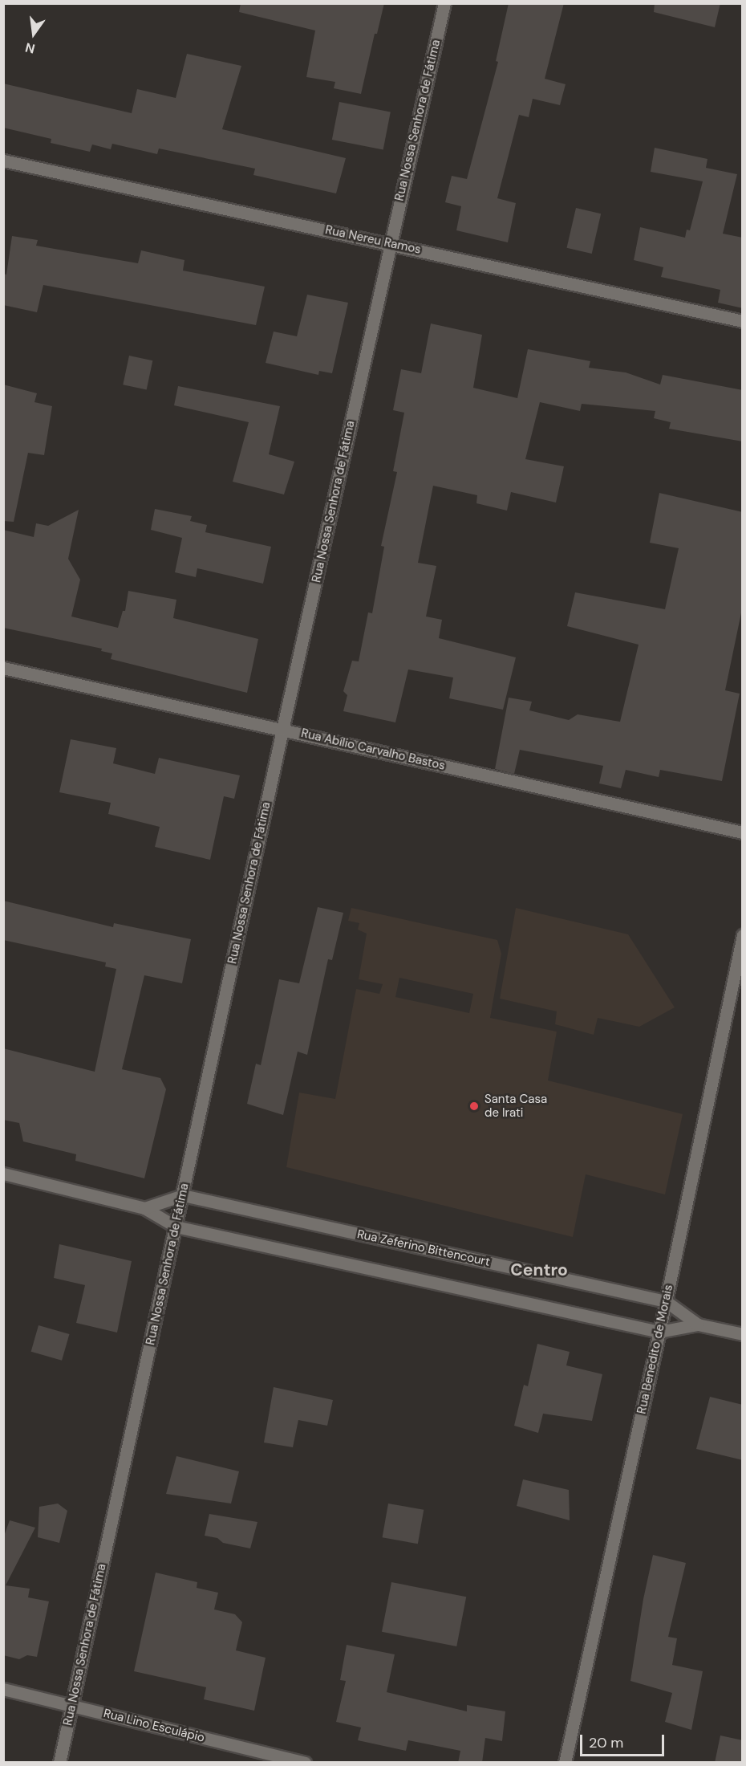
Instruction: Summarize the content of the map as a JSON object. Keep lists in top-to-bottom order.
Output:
{
  "streets": {
    "street": [
      "Rua Nossa Senhora de Fátima",
      "Rua Nereu Ramos",
      "Rua Abílio Carvalho Bastos",
      "Rua Zeferino Bittencourt",
      "Rua Benedito de Morais",
      "Rua Lino Esculápio"
    ]
  },
  "crossings": [
    ["Rua Nossa Senhora de Fátima", "Rua Nereu Ramos"],
    ["Rua Nossa Senhora de Fátima", "Rua Abílio Carvalho Bastos"],
    ["Rua Nossa Senhora de Fátima", "Rua Zeferino Bittencourt"],
    ["Rua Nossa Senhora de Fátima", "Rua Lino Esculápio"],
    ["Rua Zeferino Bittencourt", "Rua Benedito de Morais"]
  ],
  "districts": ["Centro"],
  "places": ["Santa Casa de Irati"],
  "scale_bar": "20 m",
  "north": "bottom"
}
